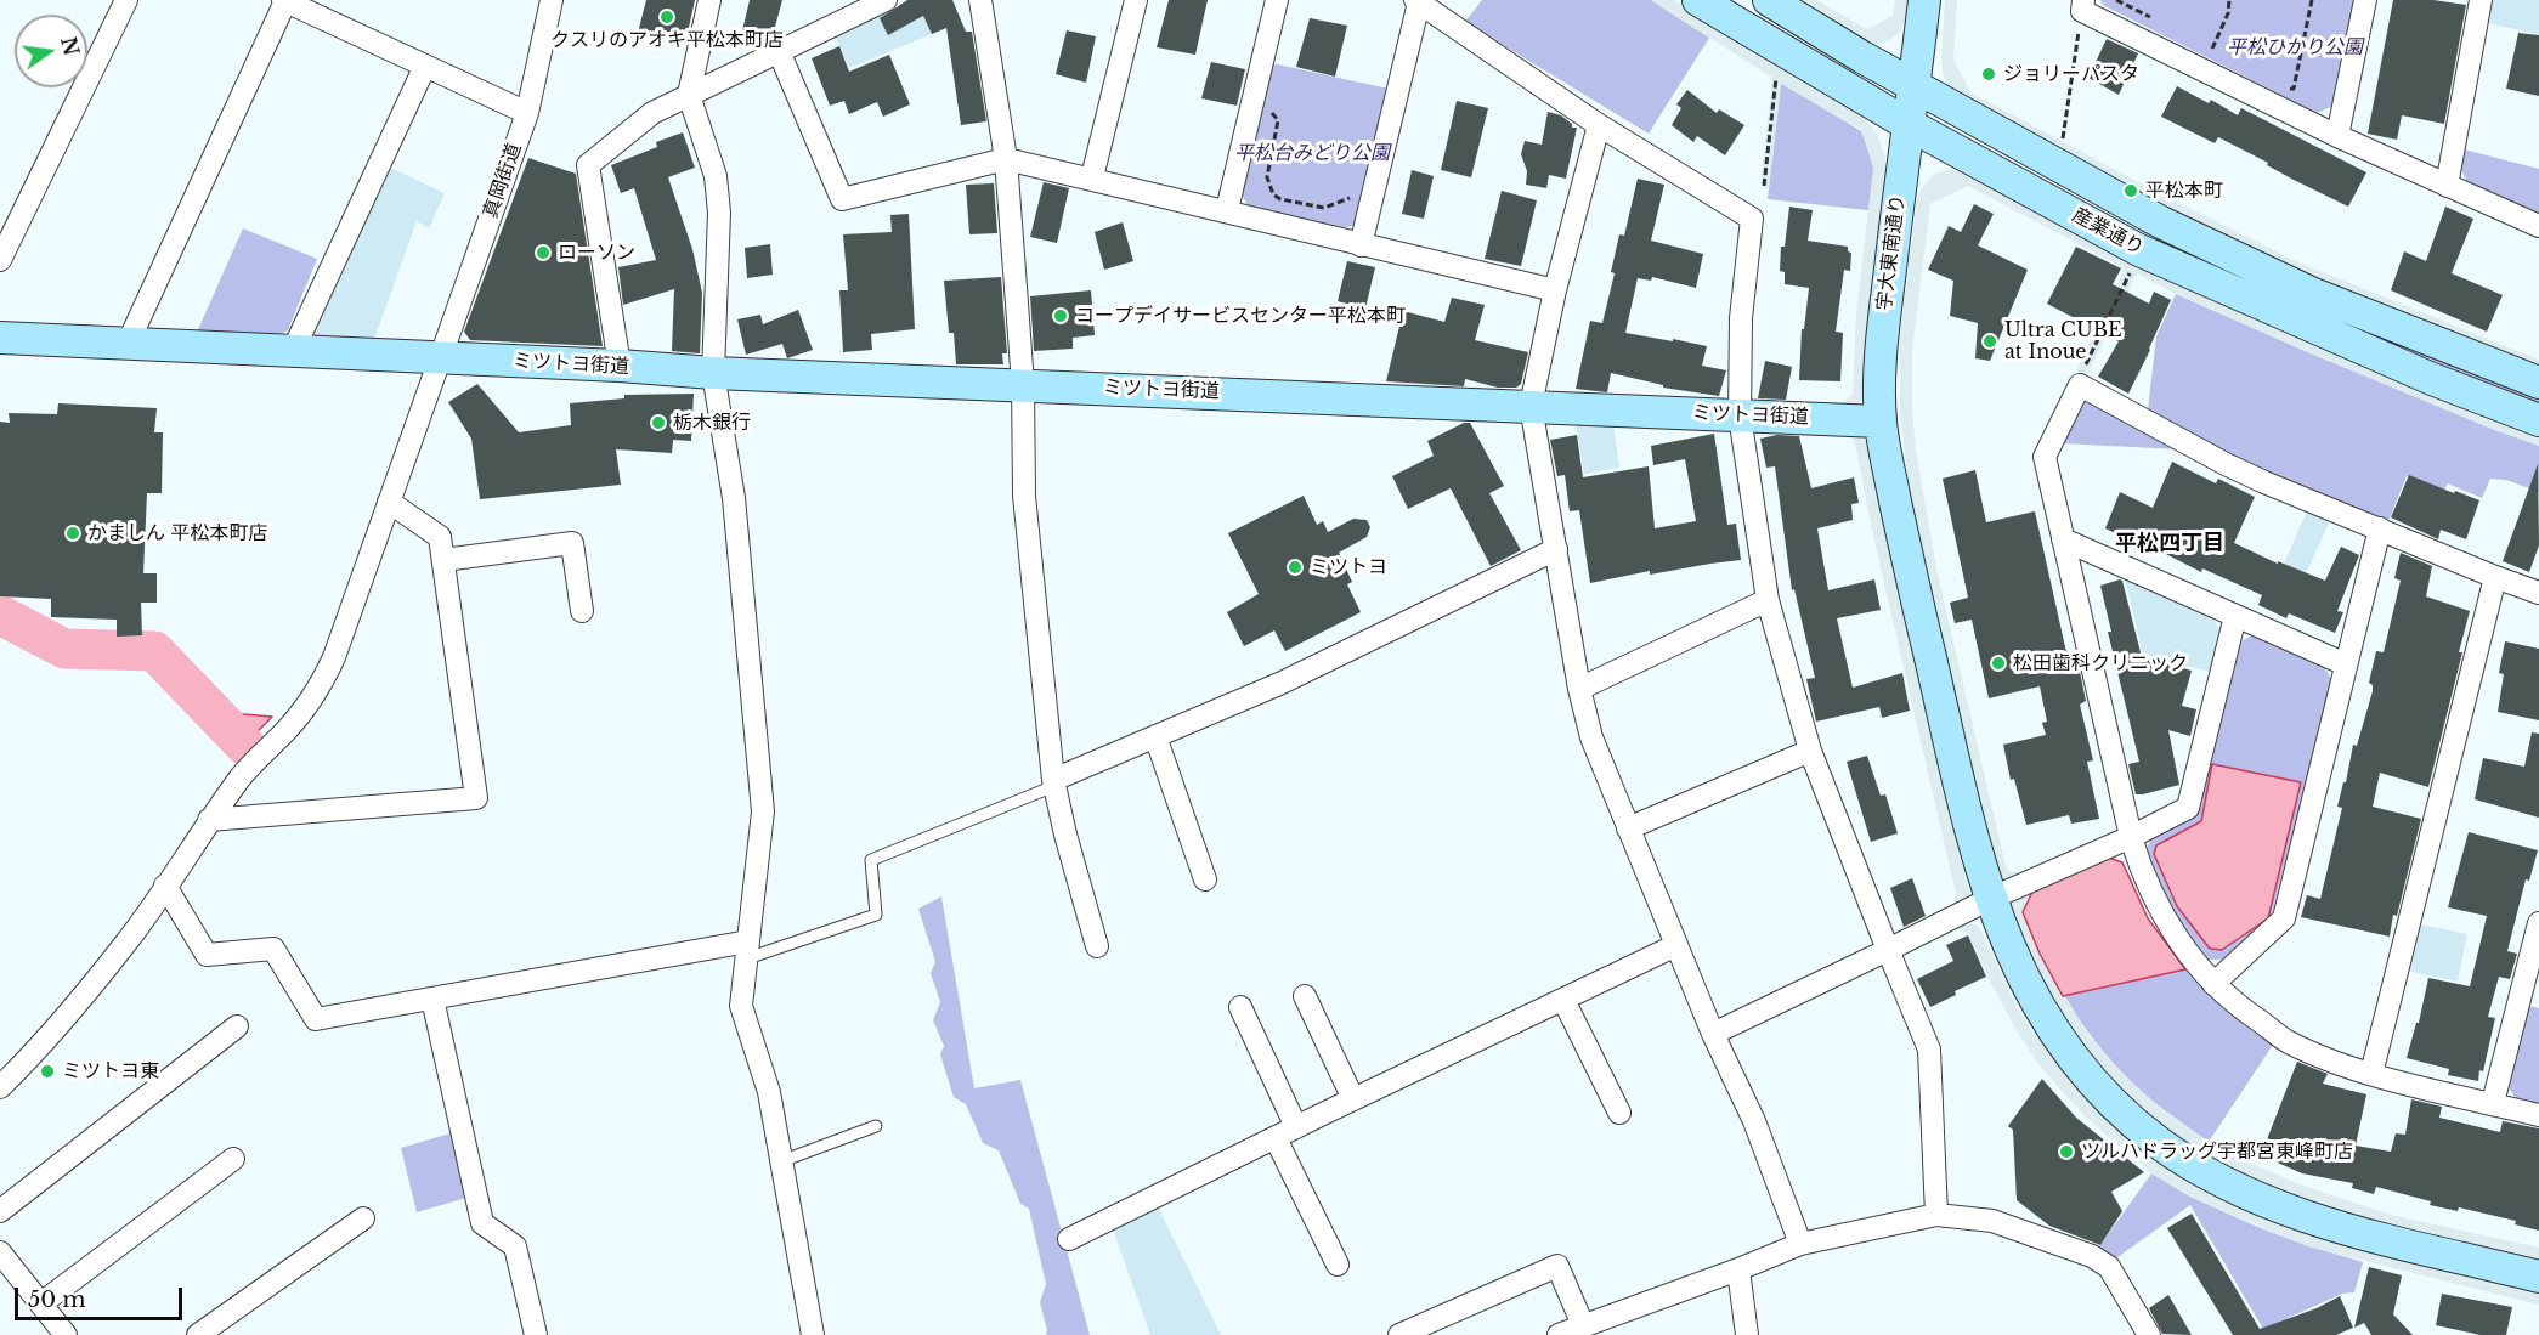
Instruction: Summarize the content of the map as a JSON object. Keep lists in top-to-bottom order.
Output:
{
  "streets": {
    "street": [
      "真岡街道",
      "産業通り",
      "宇大東南通り",
      "ミツトヨ街道"
    ]
  },
  "crossings": [
    ["真岡街道", "ミツトヨ街道"],
    ["産業通り", "宇大東南通り"],
    ["宇大東南通り", "ミツトヨ街道"]
  ],
  "districts": ["平松四丁目"],
  "parks": ["平松ひかり公園", "平松台みどり公園"],
  "places": [
    "クスリのアオキ平松本町店",
    "ジョリーパスタ",
    "平松本町",
    "ローソン",
    "コープデイサービスセンター平松本町",
    "Ultra CUBE at Inoue",
    "栃木銀行",
    "かましん 平松本町店",
    "ミツトヨ",
    "松田歯科クリニック",
    "ミツトヨ東",
    "ツルハドラッグ宇都宮東峰町店"
  ],
  "scale_bar": "50 m",
  "north": "right"
}
